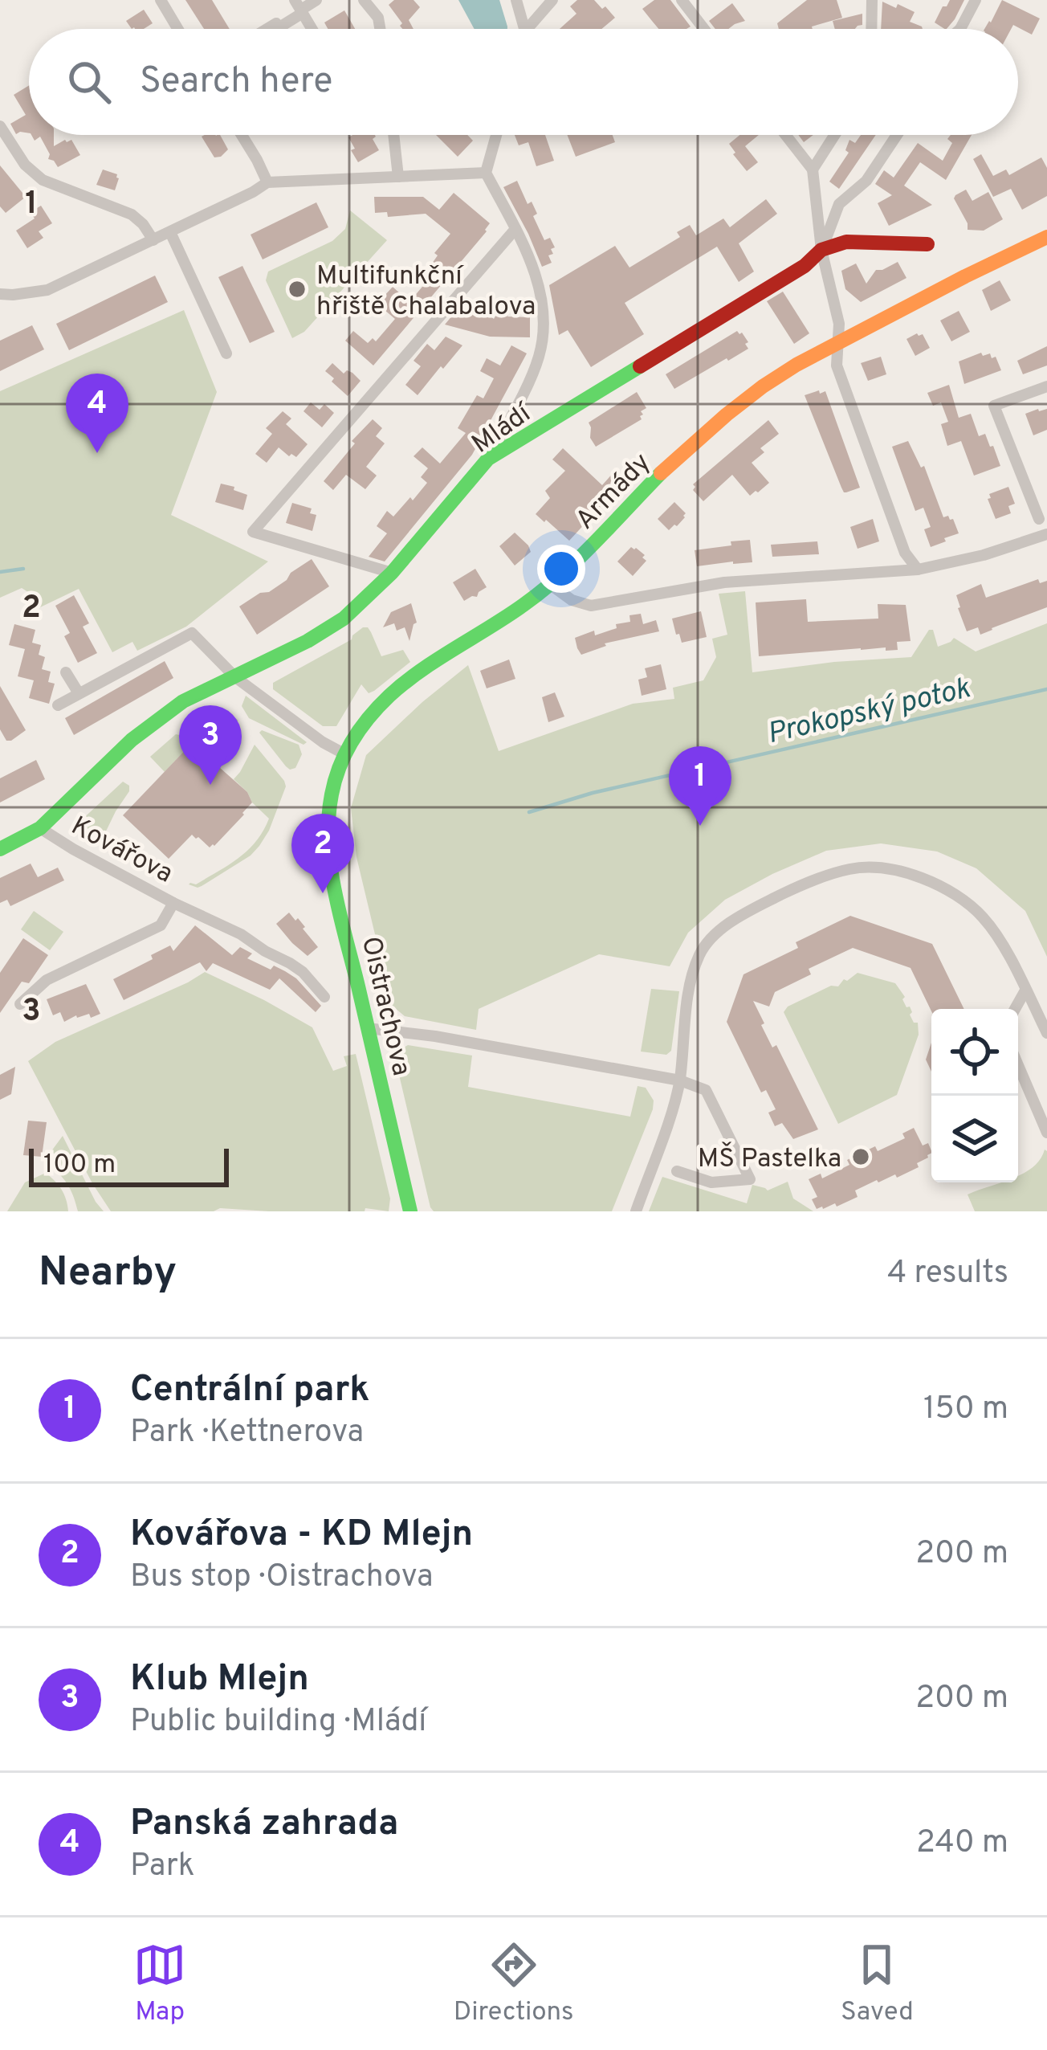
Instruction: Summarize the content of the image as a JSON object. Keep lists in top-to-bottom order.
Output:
{
  "streets": {
    "street": [
      "Mládí",
      "Armády",
      "Kovářova",
      "Oistrachova"
    ]
  },
  "crossings": [
    ["Mládí", "Kovářova"],
    ["Armády", "Oistrachova"]
  ],
  "water": ["Prokopský potok"],
  "places": ["Multifunkční hřiště Chalabalova", "MŠ Pastelka"],
  "scale_bar": "100 m",
  "page": {
    "search": "Search here",
    "pins": [
      "4",
      "3",
      "1",
      "2"
    ],
    "scale": "100 m",
    "heading": ["Nearby", "4 results"],
    "list": [
      {
        "mark": "1",
        "name": "Centrální park",
        "note": "Park · Kettnerova",
        "value": "150 m"
      },
      {
        "mark": "2",
        "name": "Kovářova - KD Mlejn",
        "note": "Bus stop · Oistrachova",
        "value": "200 m"
      },
      {
        "mark": "3",
        "name": "Klub Mlejn",
        "note": "Public building · Mládí",
        "value": "200 m"
      },
      {
        "mark": "4",
        "name": "Panská zahrada",
        "note": "Park",
        "value": "240 m"
      }
    ],
    "nav": ["Map", "Directions", "Saved"]
  },
  "grid": {
    "rows": ["1", "2", "3"]
  }
}
